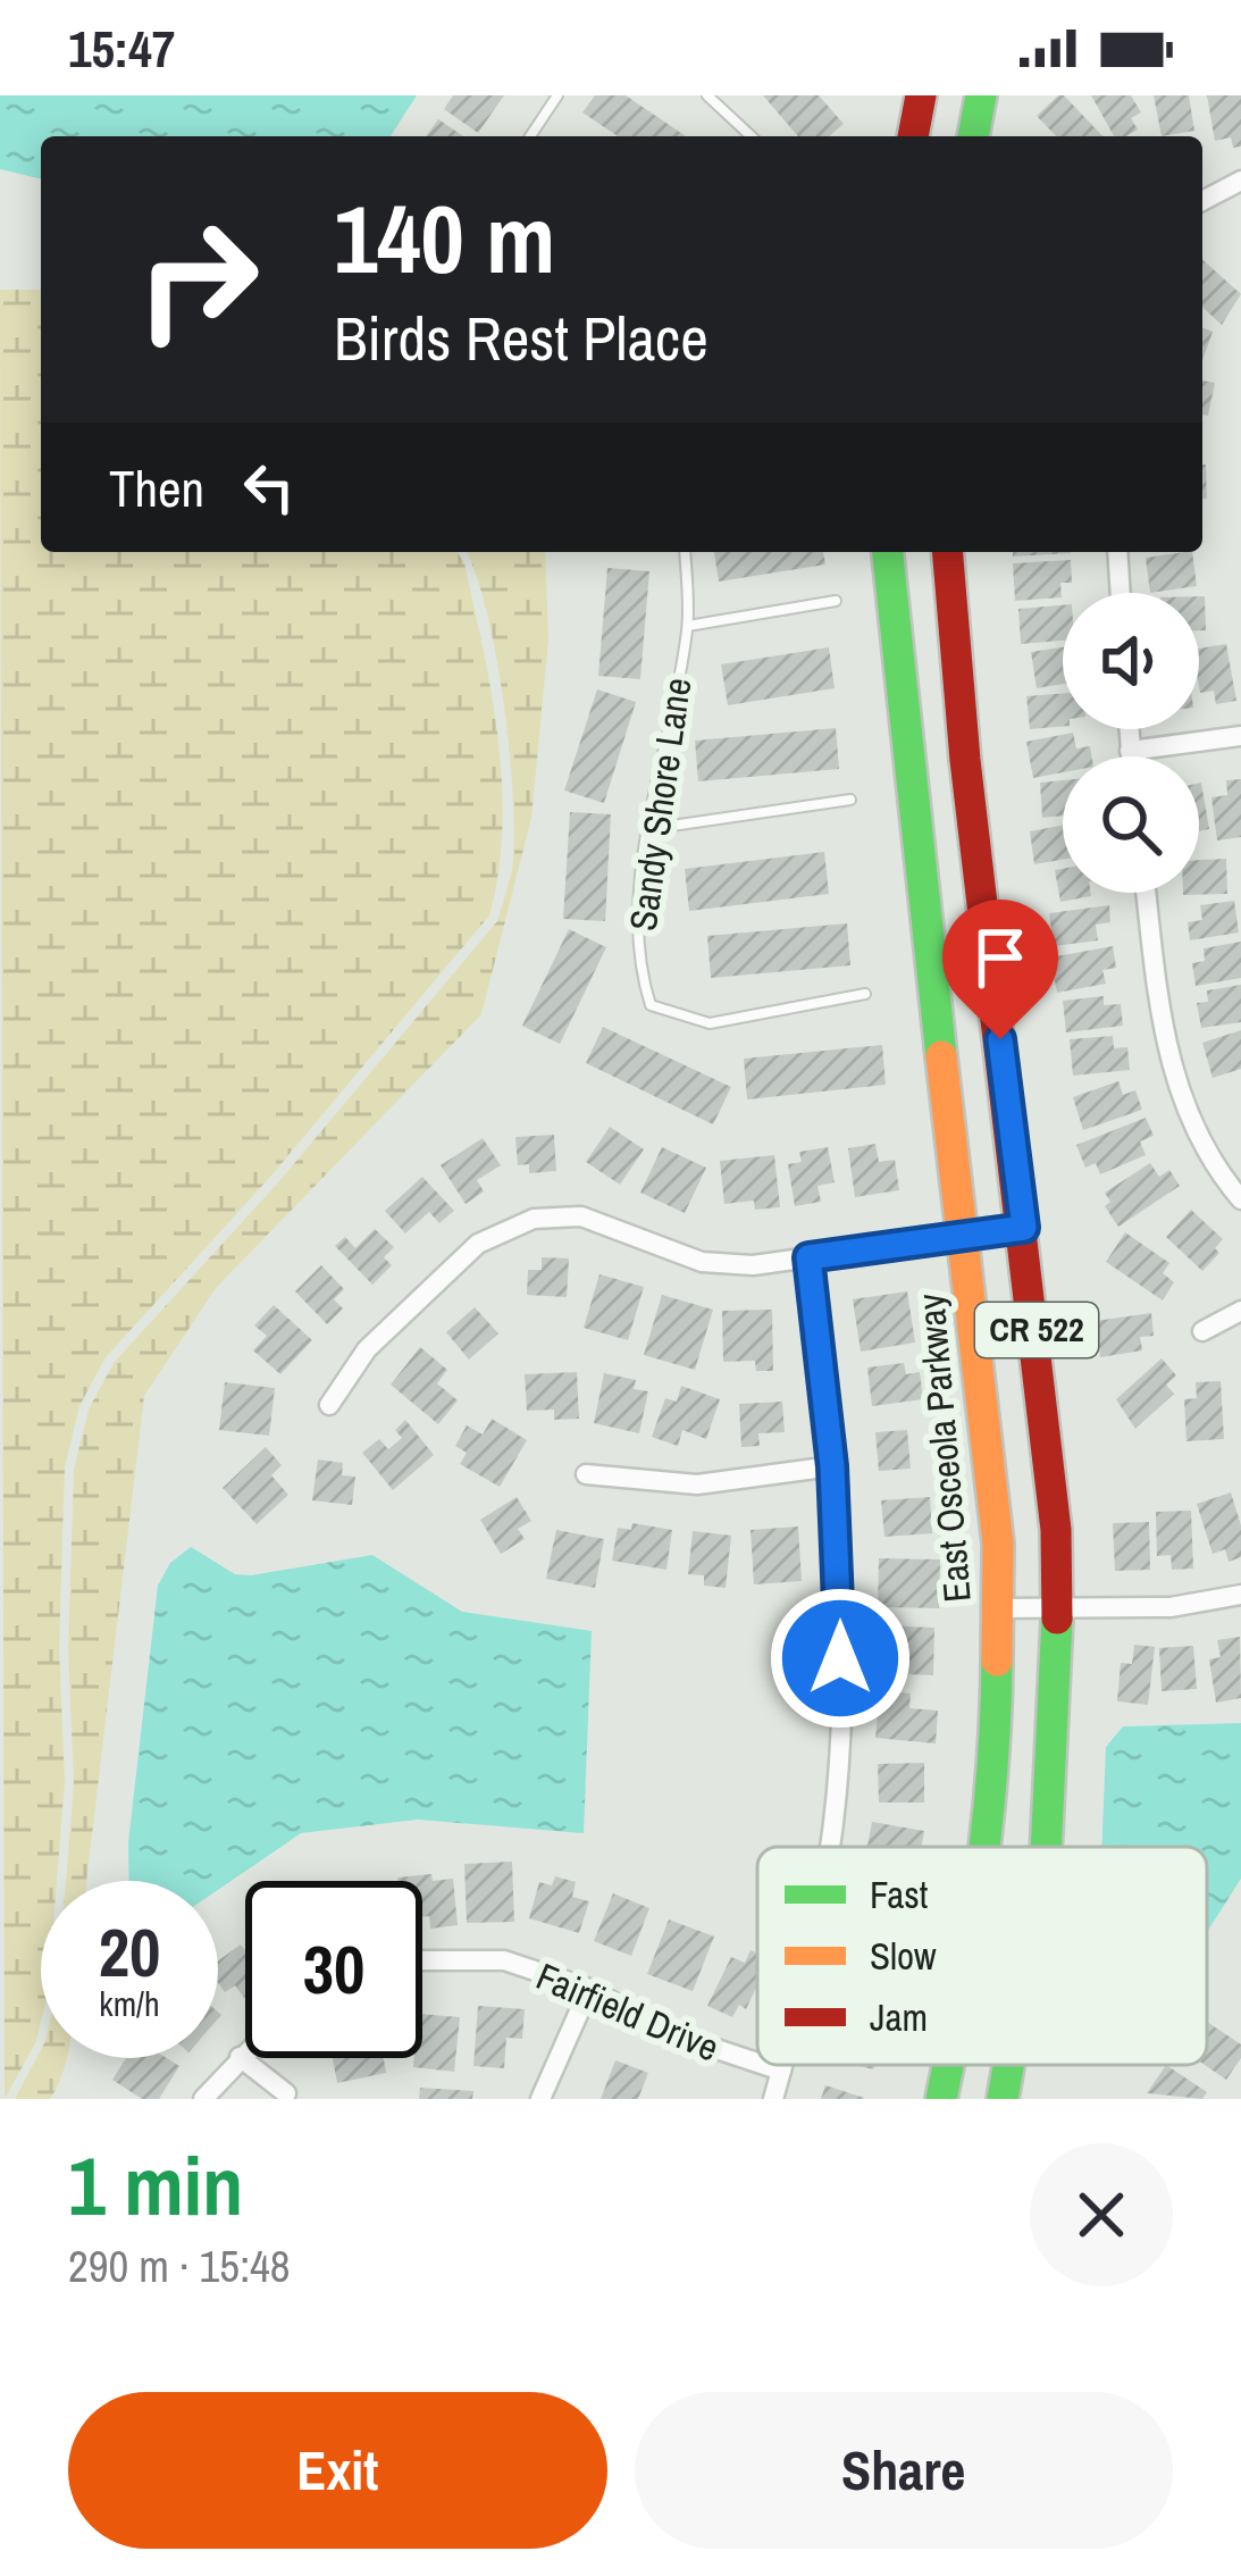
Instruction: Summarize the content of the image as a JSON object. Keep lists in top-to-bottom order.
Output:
{
  "streets": {
    "main road": ["CR 522", "East Osceola Parkway"],
    "street": ["Fairfield Drive"],
    "lane": ["Sandy Shore Lane"]
  },
  "legend": ["Fast", "Slow", "Jam"],
  "page": {
    "status": "15:47",
    "turn": ["140 m", "Birds Rest Place"],
    "then": "Then",
    "speed": "20 km/h",
    "limit": "30",
    "heading": ["1 min", "290 m · 15:48"],
    "buttons": ["Exit", "Share"]
  }
}
